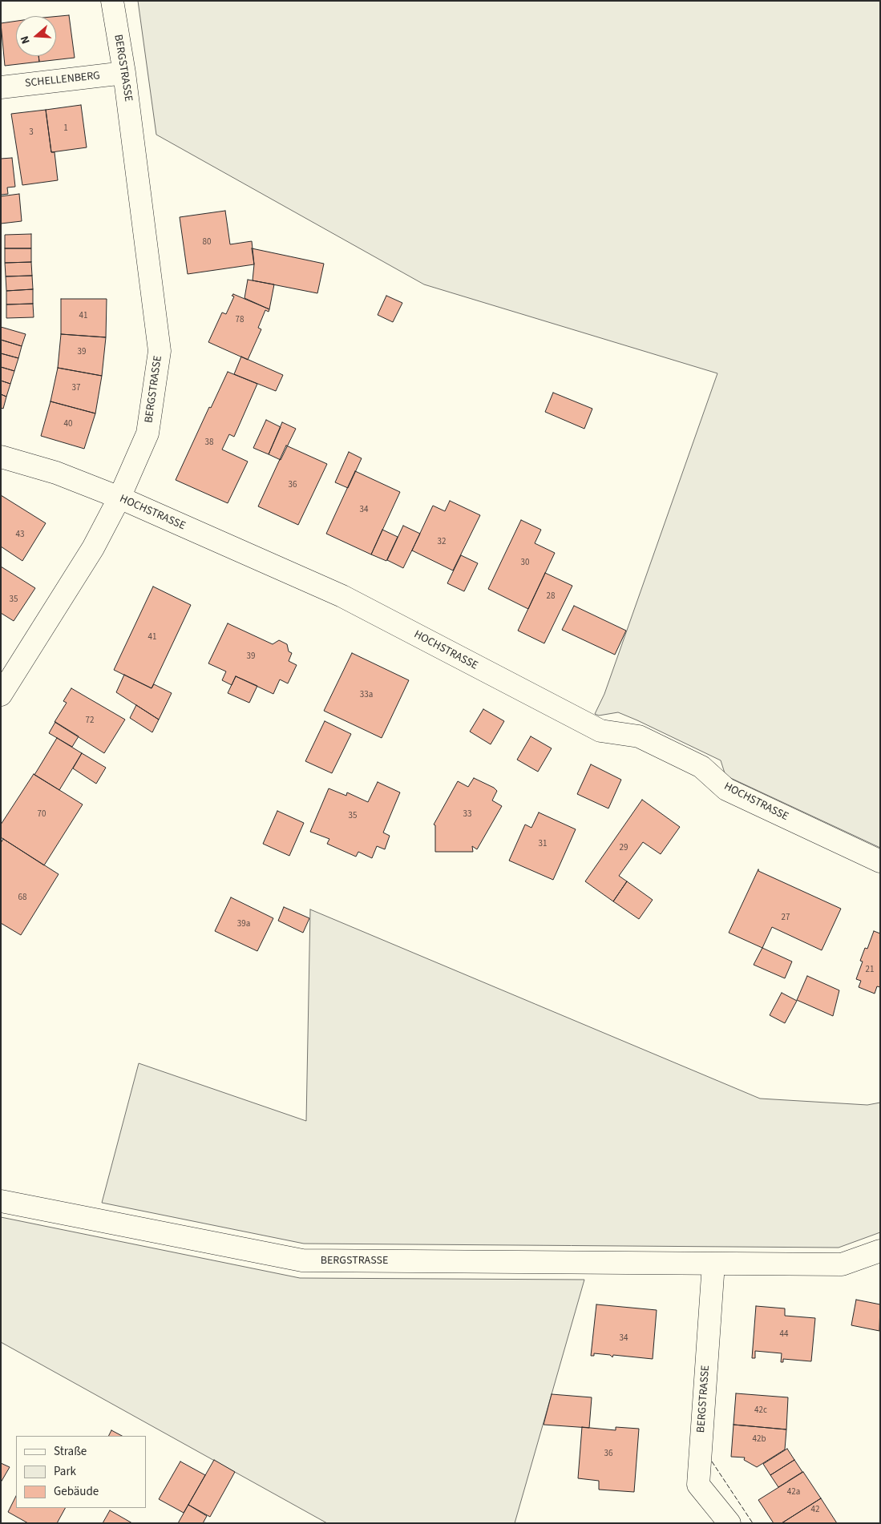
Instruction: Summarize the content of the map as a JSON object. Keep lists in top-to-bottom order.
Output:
{
  "streets": {
    "street": ["BERGSTRASSE", "SCHELLENBERG", "HOCHSTRASSE"]
  },
  "crossings": [
    ["BERGSTRASSE", "SCHELLENBERG"],
    ["BERGSTRASSE", "HOCHSTRASSE"]
  ],
  "house_numbers": [
    "1",
    "3",
    "80",
    "41",
    "78",
    "39",
    "37",
    "40",
    "38",
    "36",
    "34",
    "43",
    "32",
    "30",
    "28",
    "35",
    "41",
    "39",
    "33a",
    "72",
    "70",
    "33",
    "35",
    "31",
    "29",
    "68",
    "27",
    "39a",
    "21",
    "44",
    "34",
    "42c",
    "42b",
    "36",
    "42a",
    "42"
  ],
  "legend": ["Straße", "Park", "Gebäude"],
  "north": "left"
}
